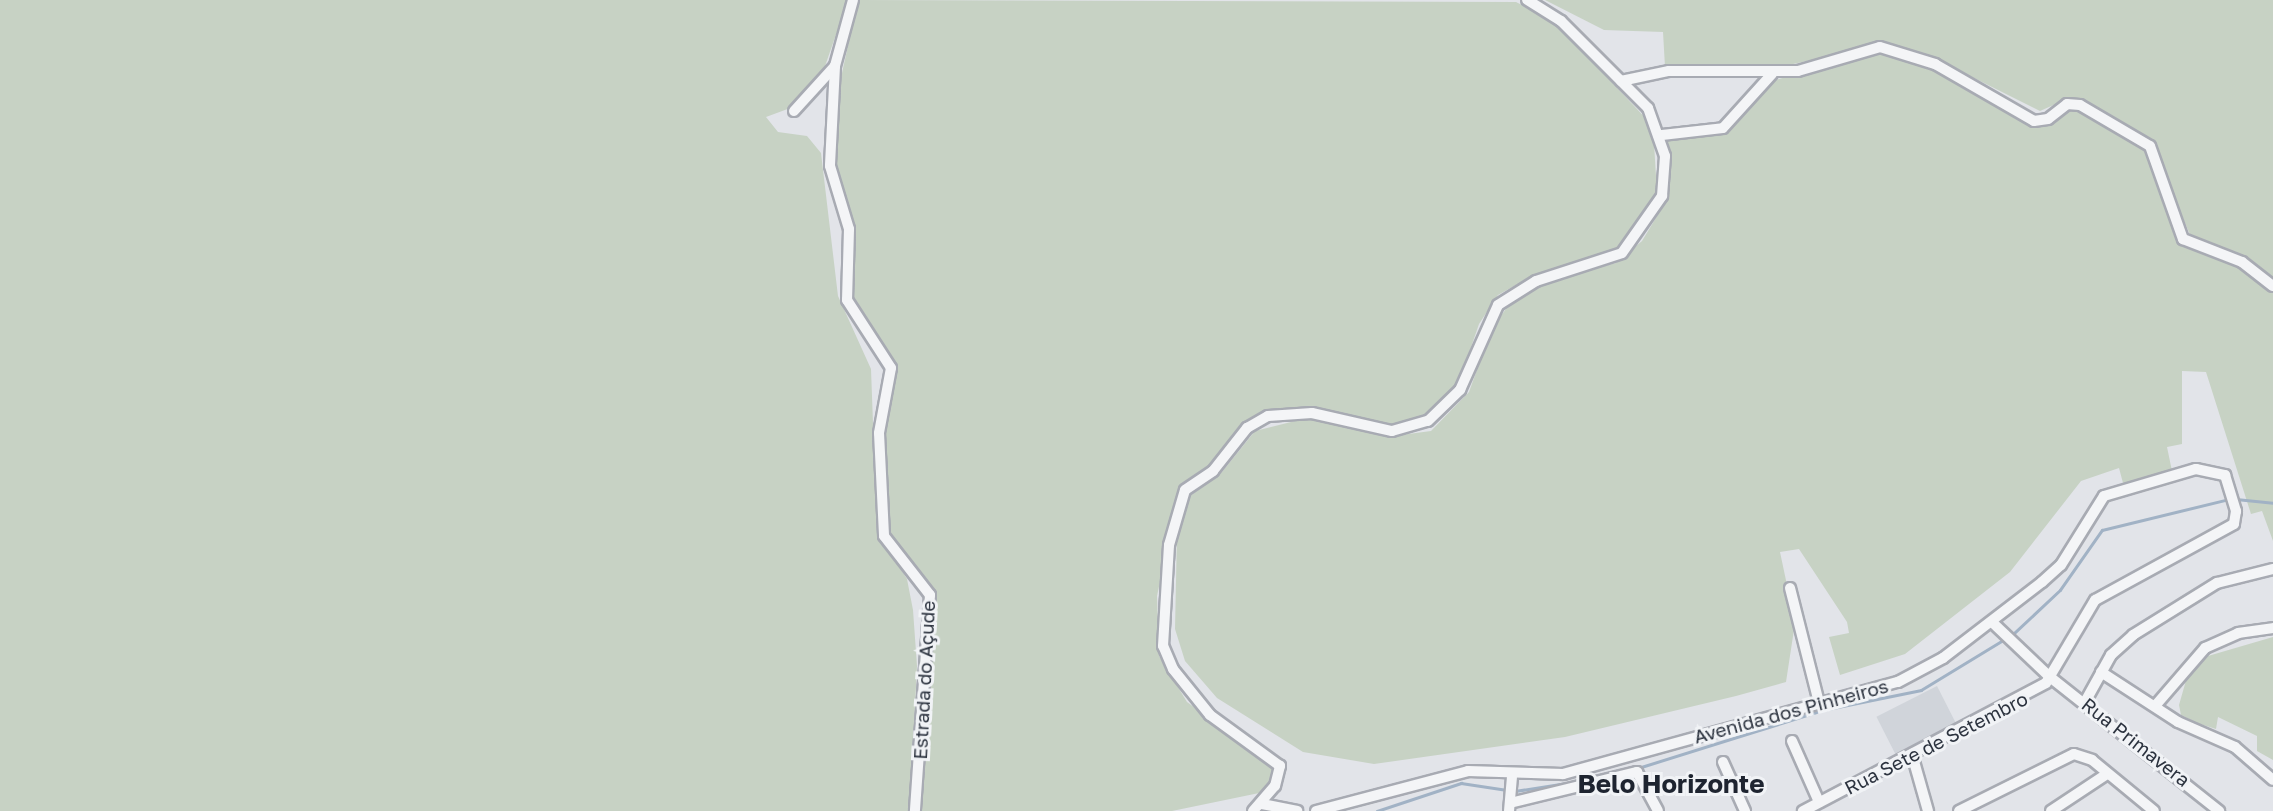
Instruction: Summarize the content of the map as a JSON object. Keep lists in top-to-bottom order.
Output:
{
  "streets": {
    "street": [
      "Estrada do Açude",
      "Avenida dos Pinheiros",
      "Rua Primavera",
      "Rua Sete de Setembro"
    ]
  },
  "crossings": [
    ["Avenida dos Pinheiros", "Rua Primavera"],
    ["Avenida dos Pinheiros", "Rua Sete de Setembro"],
    ["Rua Primavera", "Rua Sete de Setembro"]
  ],
  "districts": ["Belo Horizonte"]
}
